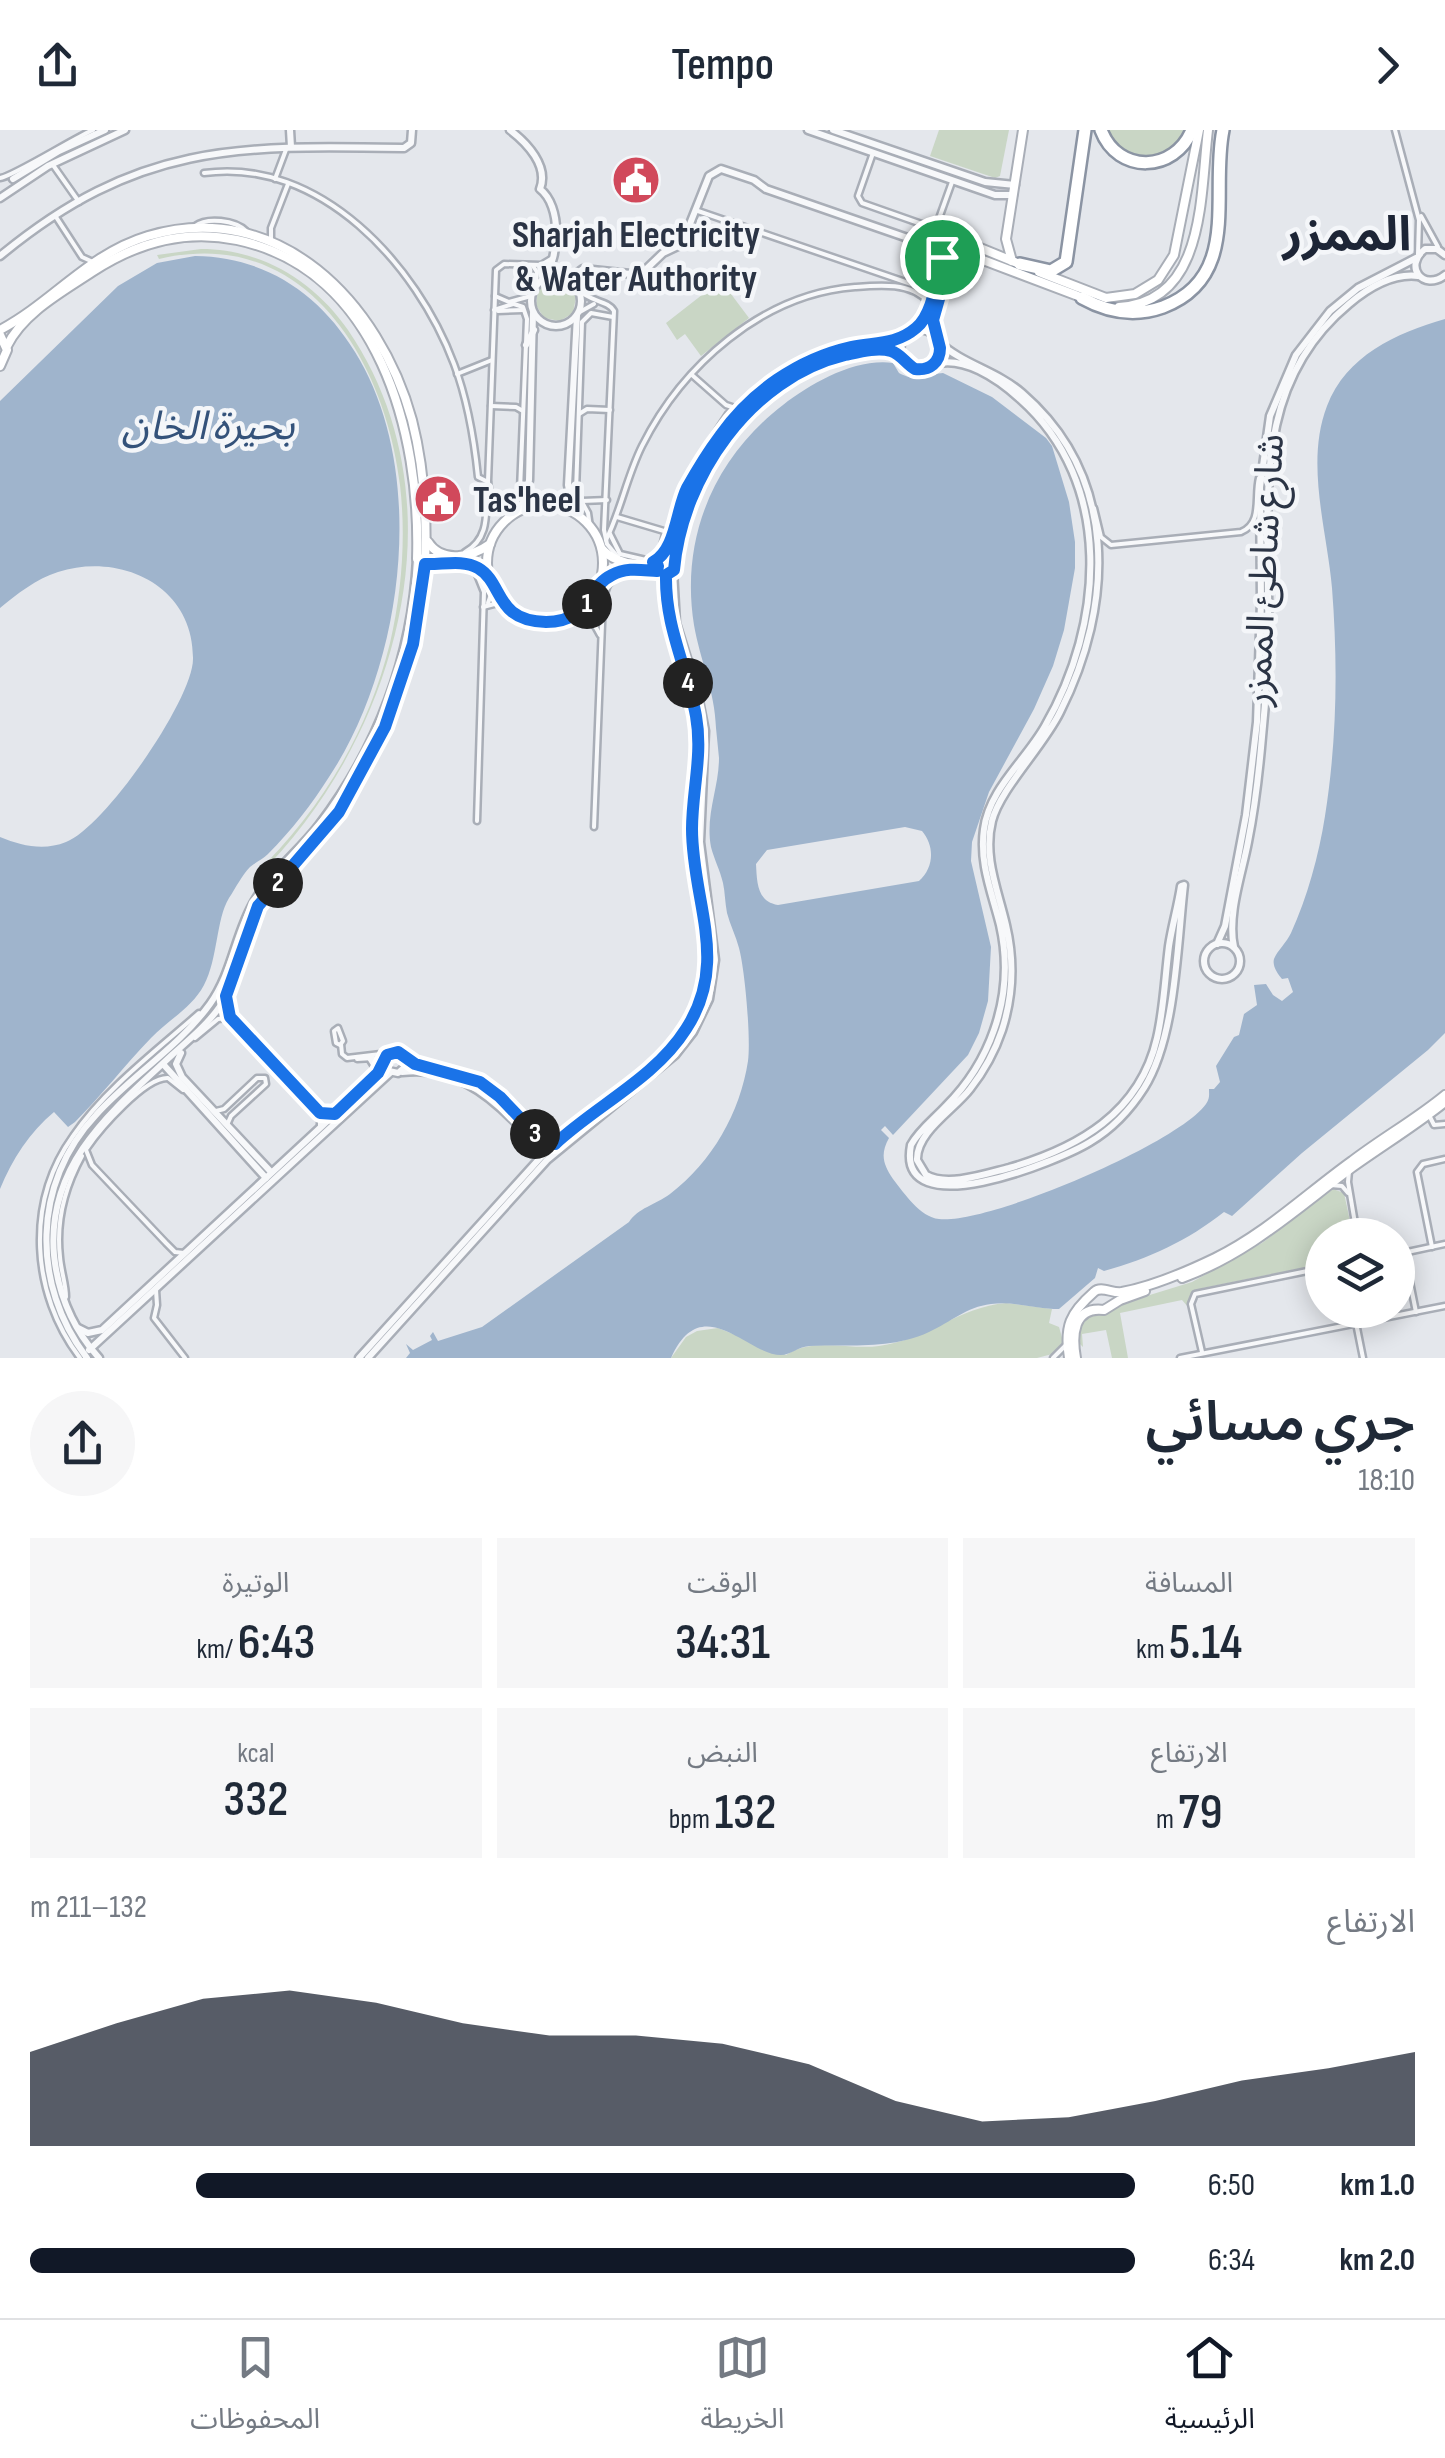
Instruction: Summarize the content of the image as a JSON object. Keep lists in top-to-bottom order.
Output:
{
  "streets": {
    "street": ["شارع شاطئ الممزر"]
  },
  "districts": ["الممزر"],
  "water": ["بحيرة الخان"],
  "places": {
    "public building": ["Sharjah Electricity & Water Authority", "Tas'heel"]
  },
  "page": {
    "header": "Tempo",
    "pins": [
      "1",
      "4",
      "2",
      "3"
    ],
    "heading": ["جري مسائي", "18:10"],
    "stats": [
      ["المسافة", "5.14 km"],
      ["الوقت", "34:31"],
      ["الوتيرة", "6:43 /km"],
      ["الارتفاع", "79 m"],
      ["النبض", "132 bpm"],
      ["kcal", "332"]
    ],
    "chart": ["الارتفاع", "132–211 m"],
    "list": [
      {
        "name": "1.0 km",
        "note": "6:50"
      },
      {
        "name": "2.0 km",
        "note": "6:34"
      }
    ],
    "tabs": ["الرئيسية", "الخريطة", "المحفوظات"]
  }
}
